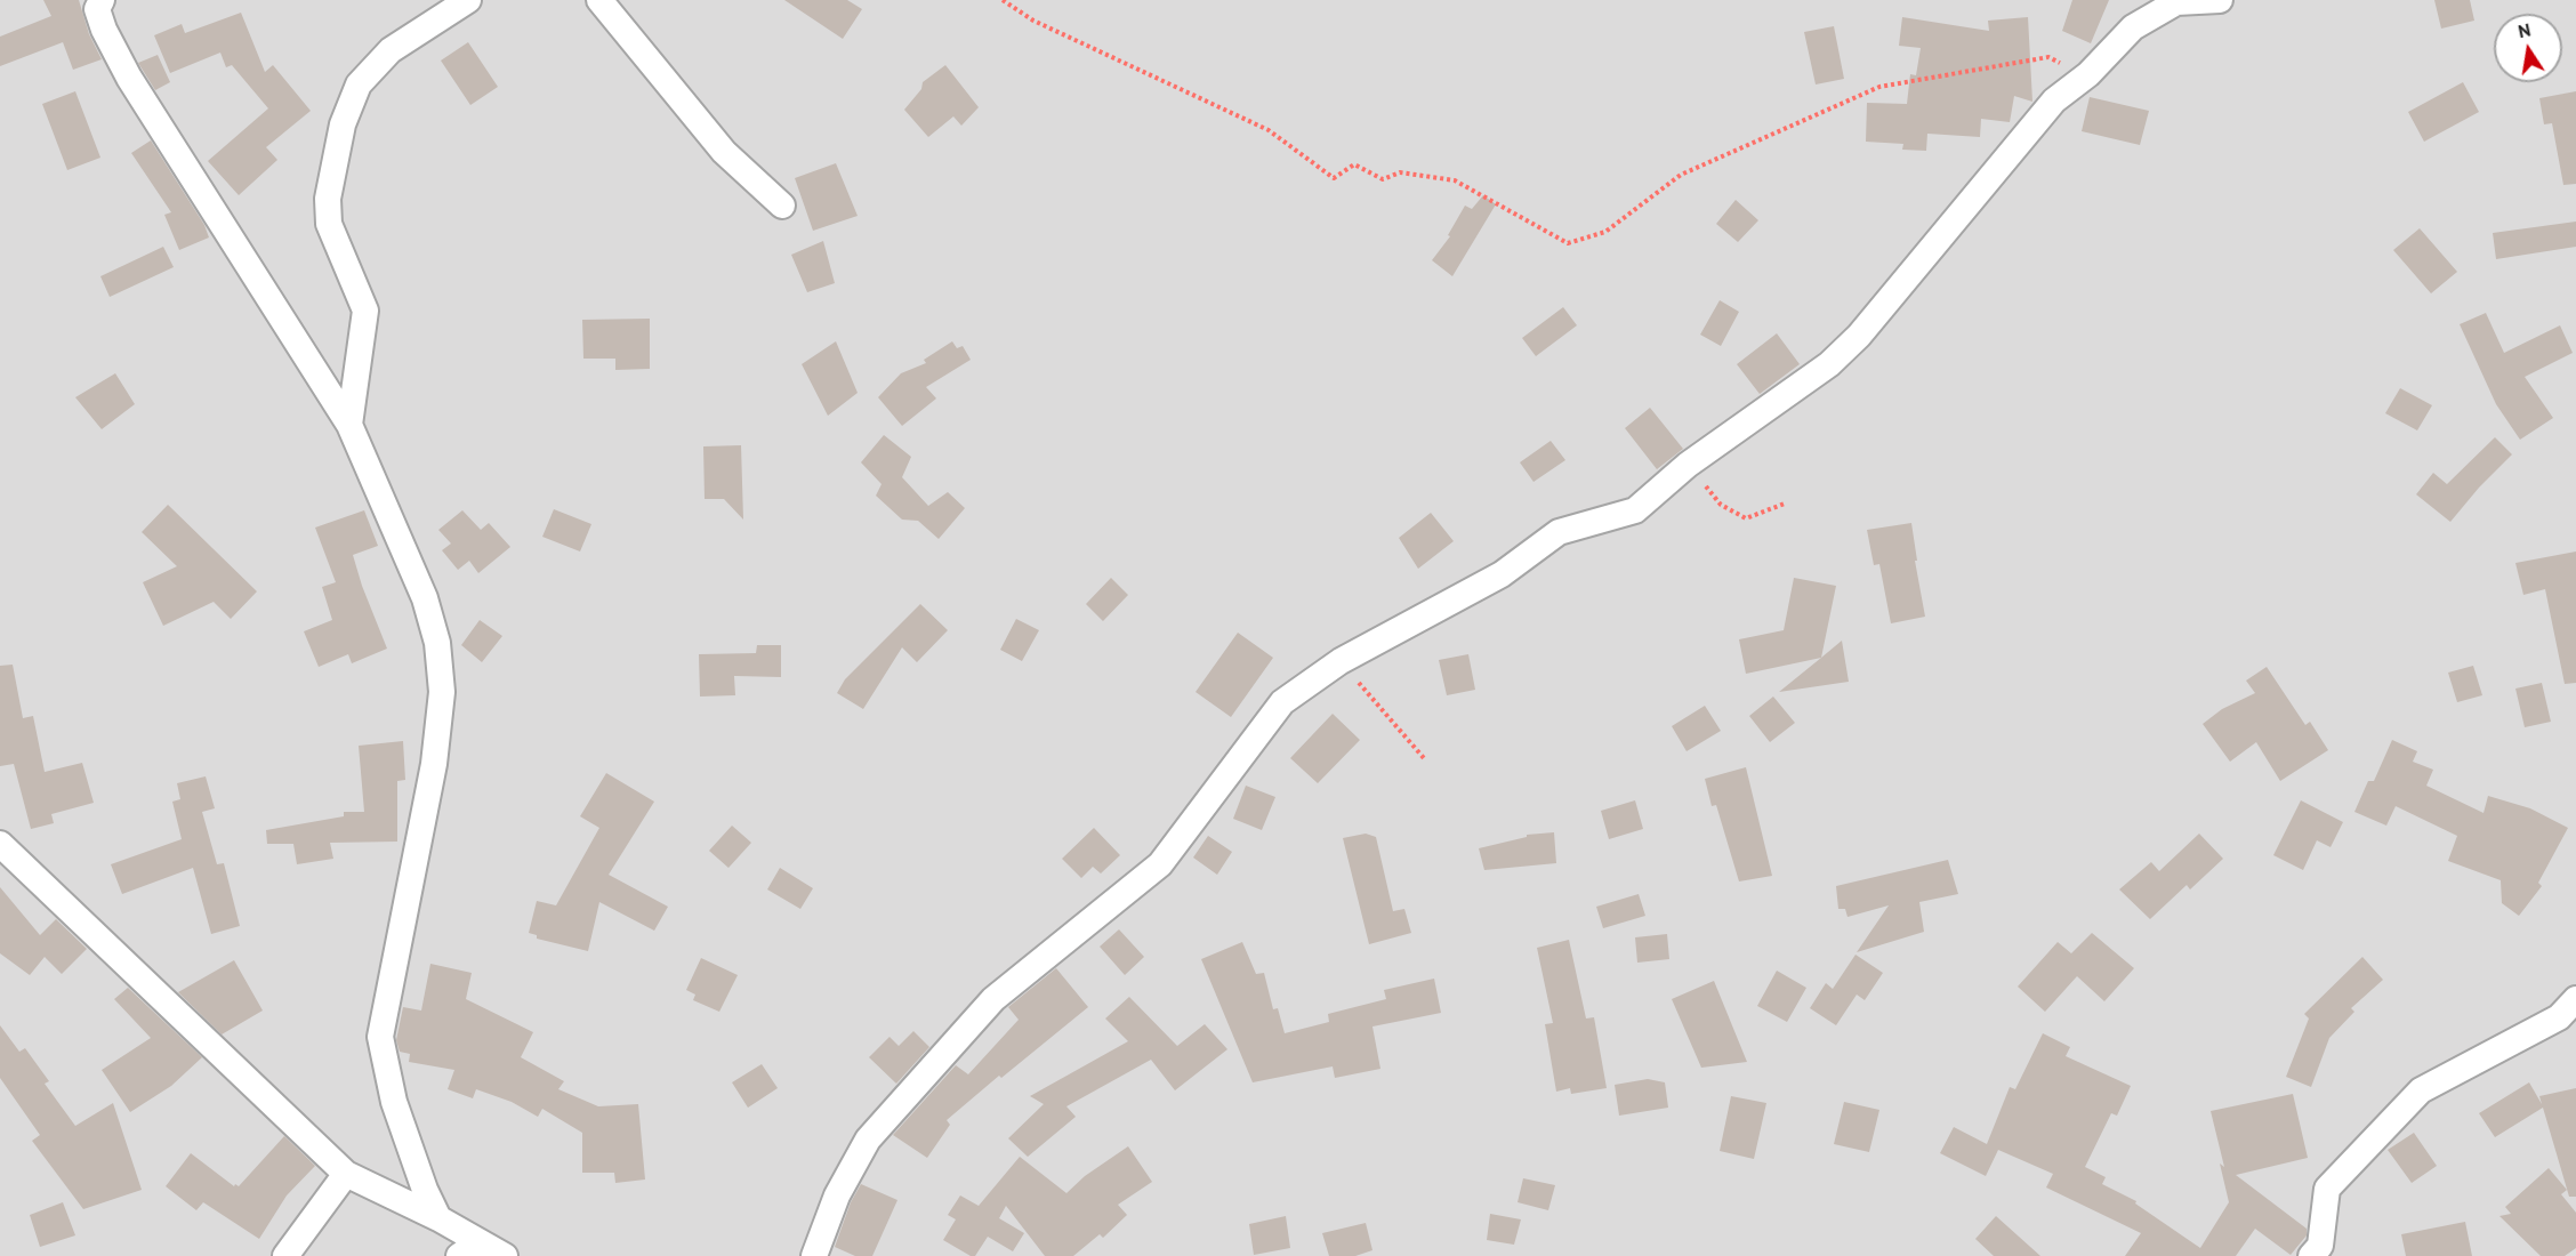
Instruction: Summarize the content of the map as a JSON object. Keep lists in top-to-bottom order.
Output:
{
  "north": "top"
}
